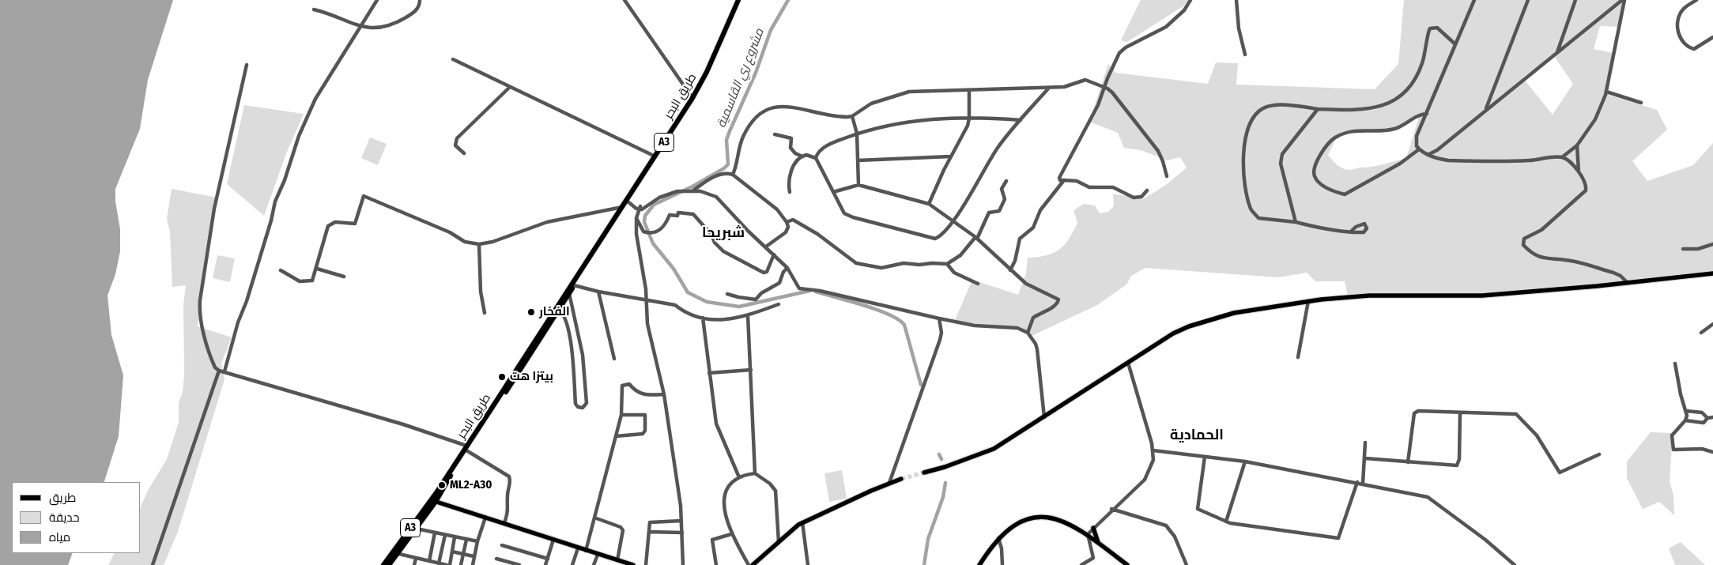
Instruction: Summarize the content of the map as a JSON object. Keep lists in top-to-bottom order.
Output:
{
  "streets": {
    "highway": ["طريق البحر", "A3"]
  },
  "districts": ["شبريحا", "الحمادية"],
  "water": ["مشروع ري القاسمية"],
  "places": ["الفخار", "بيتزا هت", "ML2-A30"],
  "legend": ["طريق", "حديقة", "مياه"]
}
